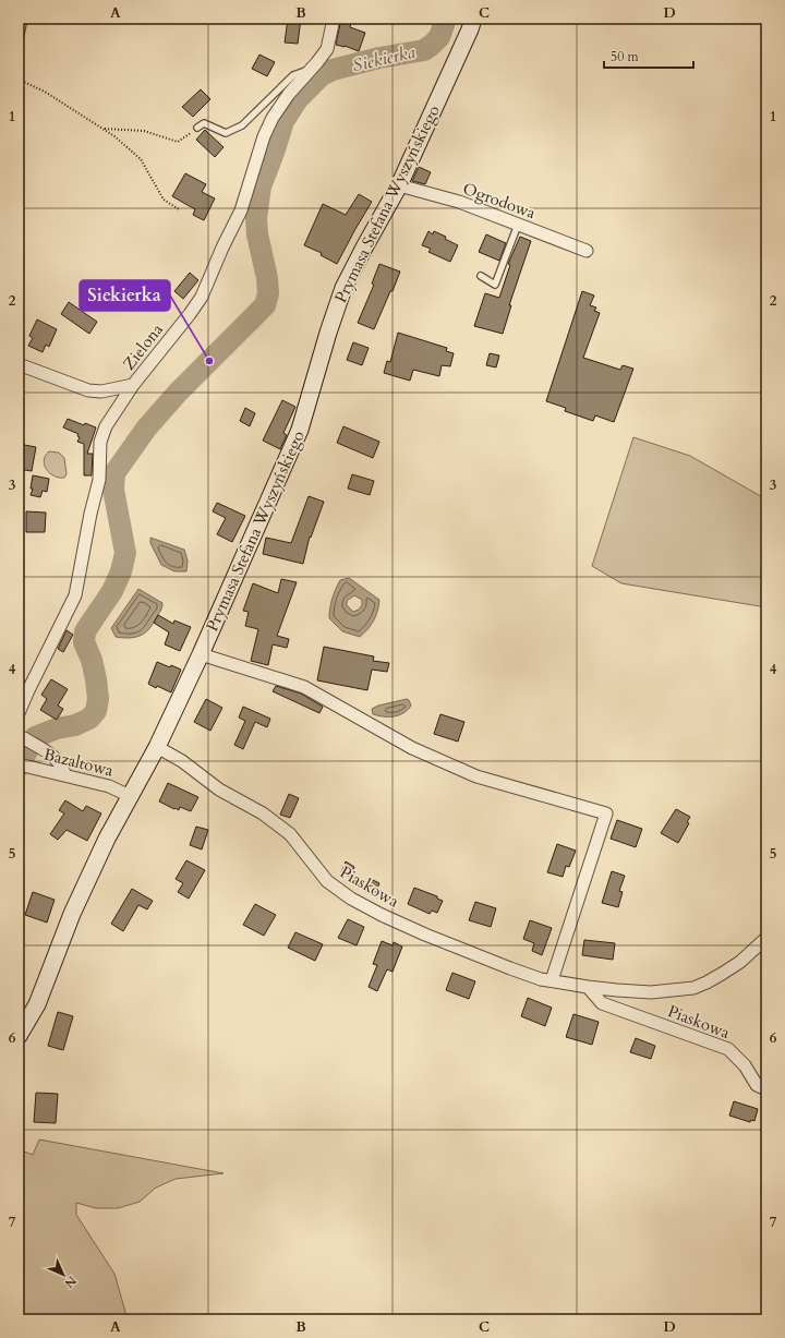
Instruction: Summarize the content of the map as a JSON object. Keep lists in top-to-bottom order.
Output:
{
  "streets": {
    "main road": ["Prymasa Stefana Wyszyńskiego"],
    "street": [
      "Ogrodowa",
      "Zielona",
      "Bazaltowa",
      "Piaskowa"
    ]
  },
  "crossings": [
    ["Ogrodowa", "Prymasa Stefana Wyszyńskiego"],
    ["Prymasa Stefana Wyszyńskiego", "Bazaltowa"],
    ["Prymasa Stefana Wyszyńskiego", "Piaskowa"]
  ],
  "water": ["Siekierka"],
  "places": ["Siekierka"],
  "scale_bar": "50 m",
  "north": "bottom right",
  "grid": {
    "columns": [
      "A",
      "B",
      "C",
      "D"
    ],
    "rows": [
      "1",
      "2",
      "3",
      "4",
      "5",
      "6",
      "7"
    ]
  }
}
